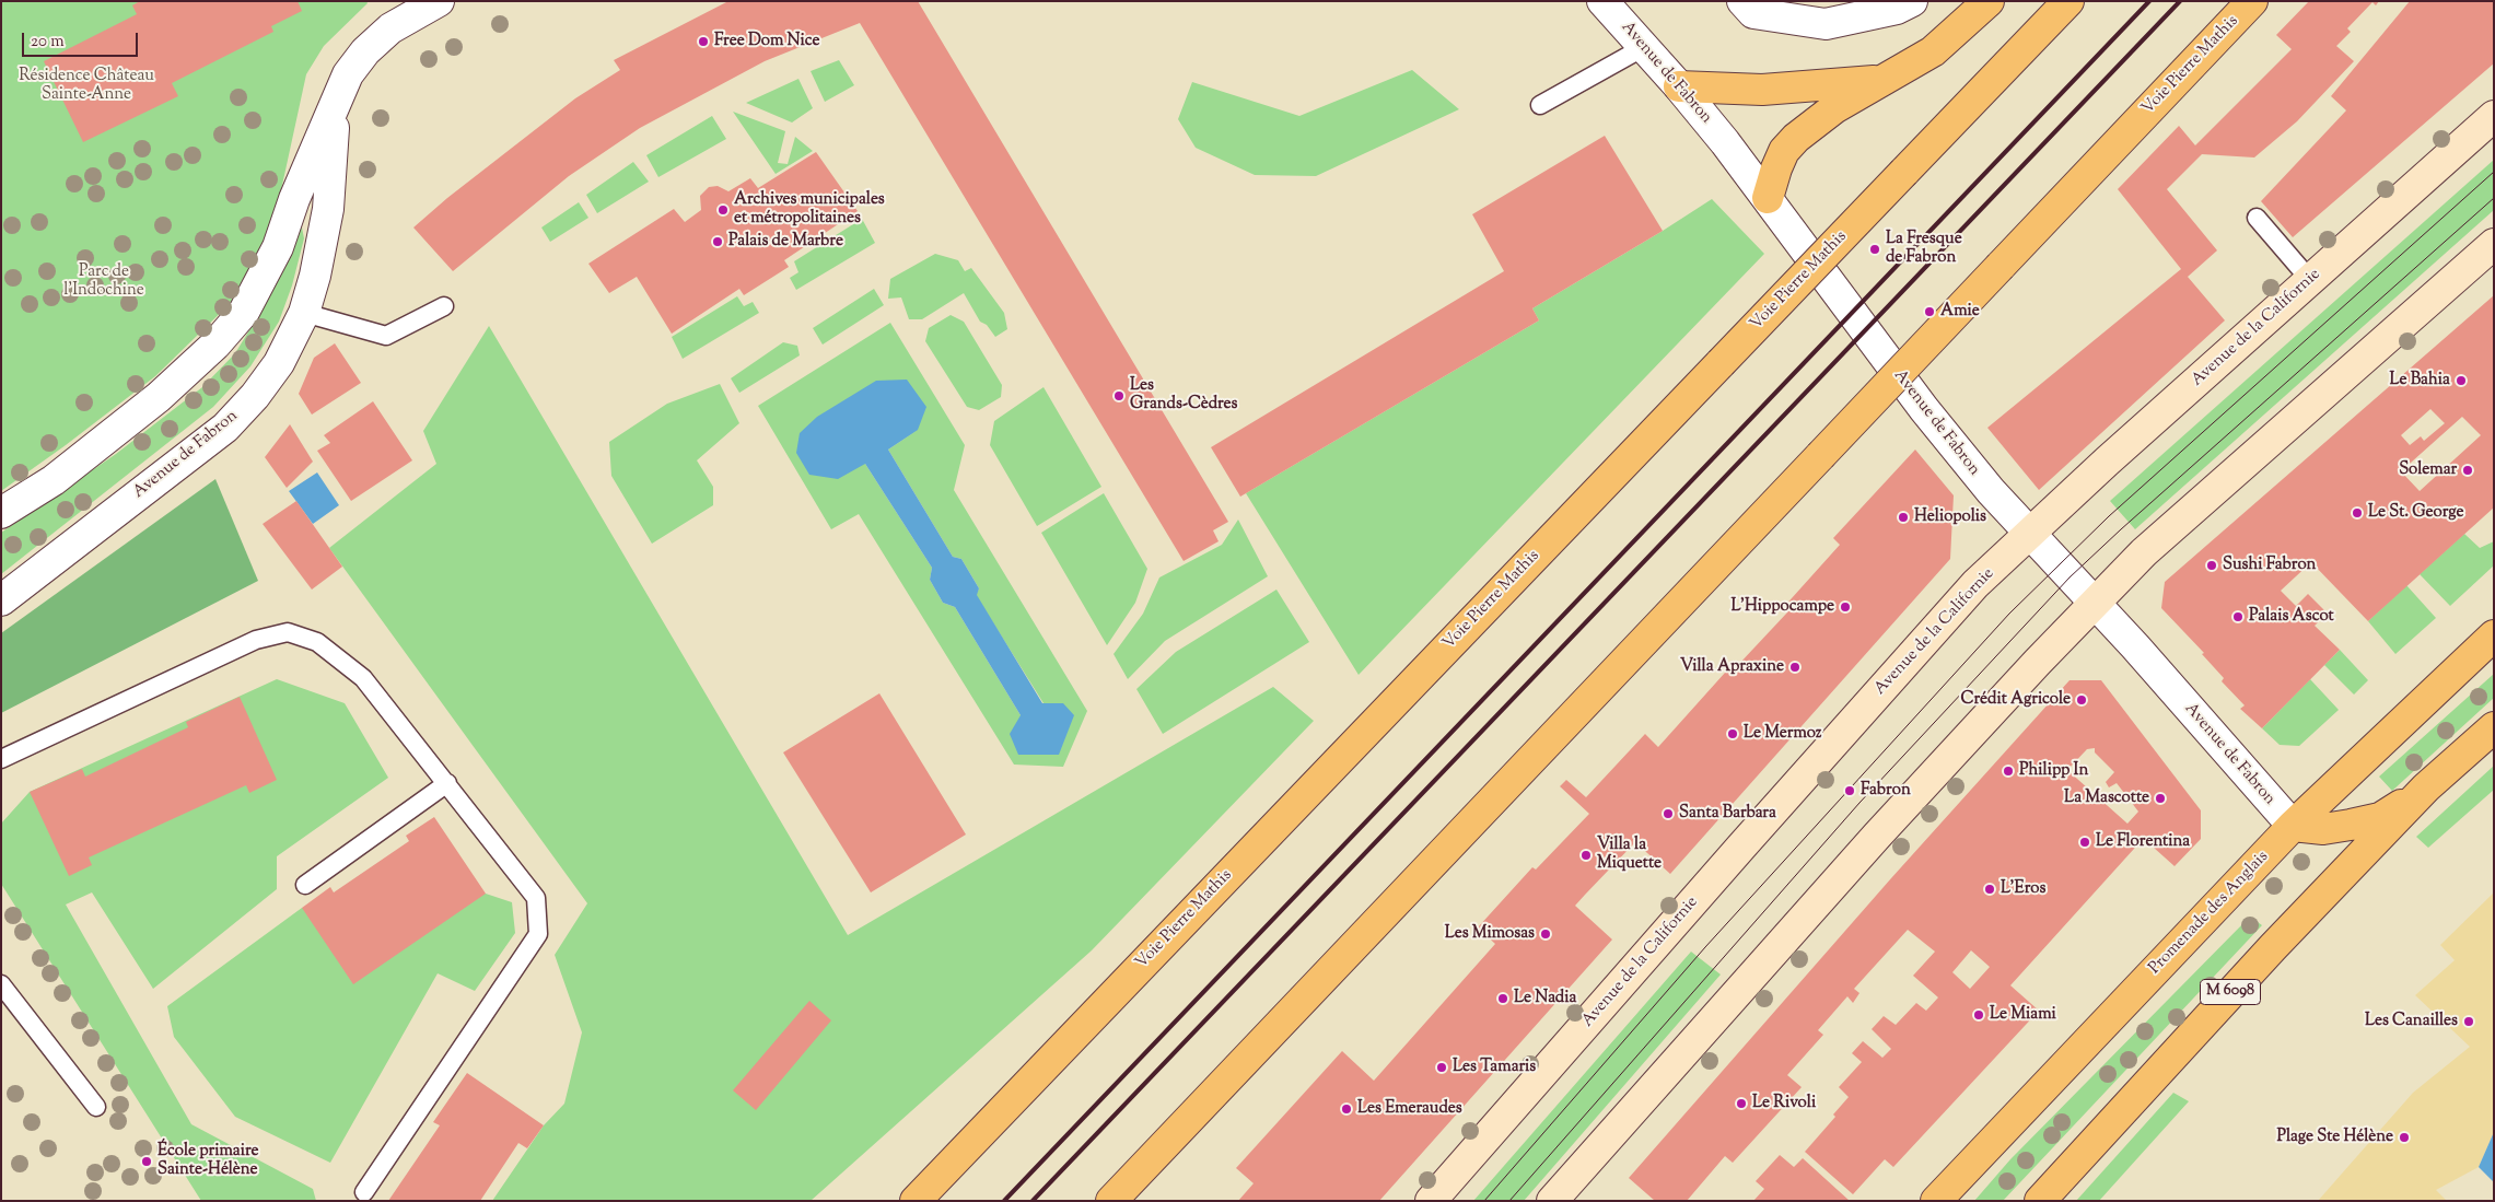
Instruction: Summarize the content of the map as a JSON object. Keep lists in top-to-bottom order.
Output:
{
  "streets": {
    "main road": [
      "Voie Pierre Mathis",
      "Avenue de la Californie",
      "Promenade des Anglais",
      "M 6098"
    ],
    "street": ["Avenue de Fabron"]
  },
  "crossings": [
    ["Avenue de Fabron", "Avenue de la Californie"],
    ["Avenue de Fabron", "Promenade des Anglais"]
  ],
  "parks": ["Résidence Château Sainte-Anne", "Parc de l'Indochine"],
  "places": [
    "Free Dom Nice",
    "Archives municipales et métropolitaines",
    "Palais de Marbre",
    "La Fresque de Fabron",
    "Amie",
    "Le Bahia",
    "Les Grands-Cèdres",
    "Solemar",
    "Le St. George",
    "Heliopolis",
    "Sushi Fabron",
    "L'Hippocampe",
    "Palais Ascot",
    "Villa Apraxine",
    "Crédit Agricole",
    "Le Mermoz",
    "Philipp In",
    "Fabron",
    "La Mascotte",
    "Santa Barbara",
    "Le Florentina",
    "Villa la Miquette",
    "L'Eros",
    "Les Mimosas",
    "Le Nadia",
    "Le Miami",
    "Les Canailles",
    "Les Tamaris",
    "Le Rivoli",
    "Les Emeraudes",
    "Plage Ste Hélène",
    "École primaire Sainte-Hélène"
  ],
  "scale_bar": "20 m"
}
